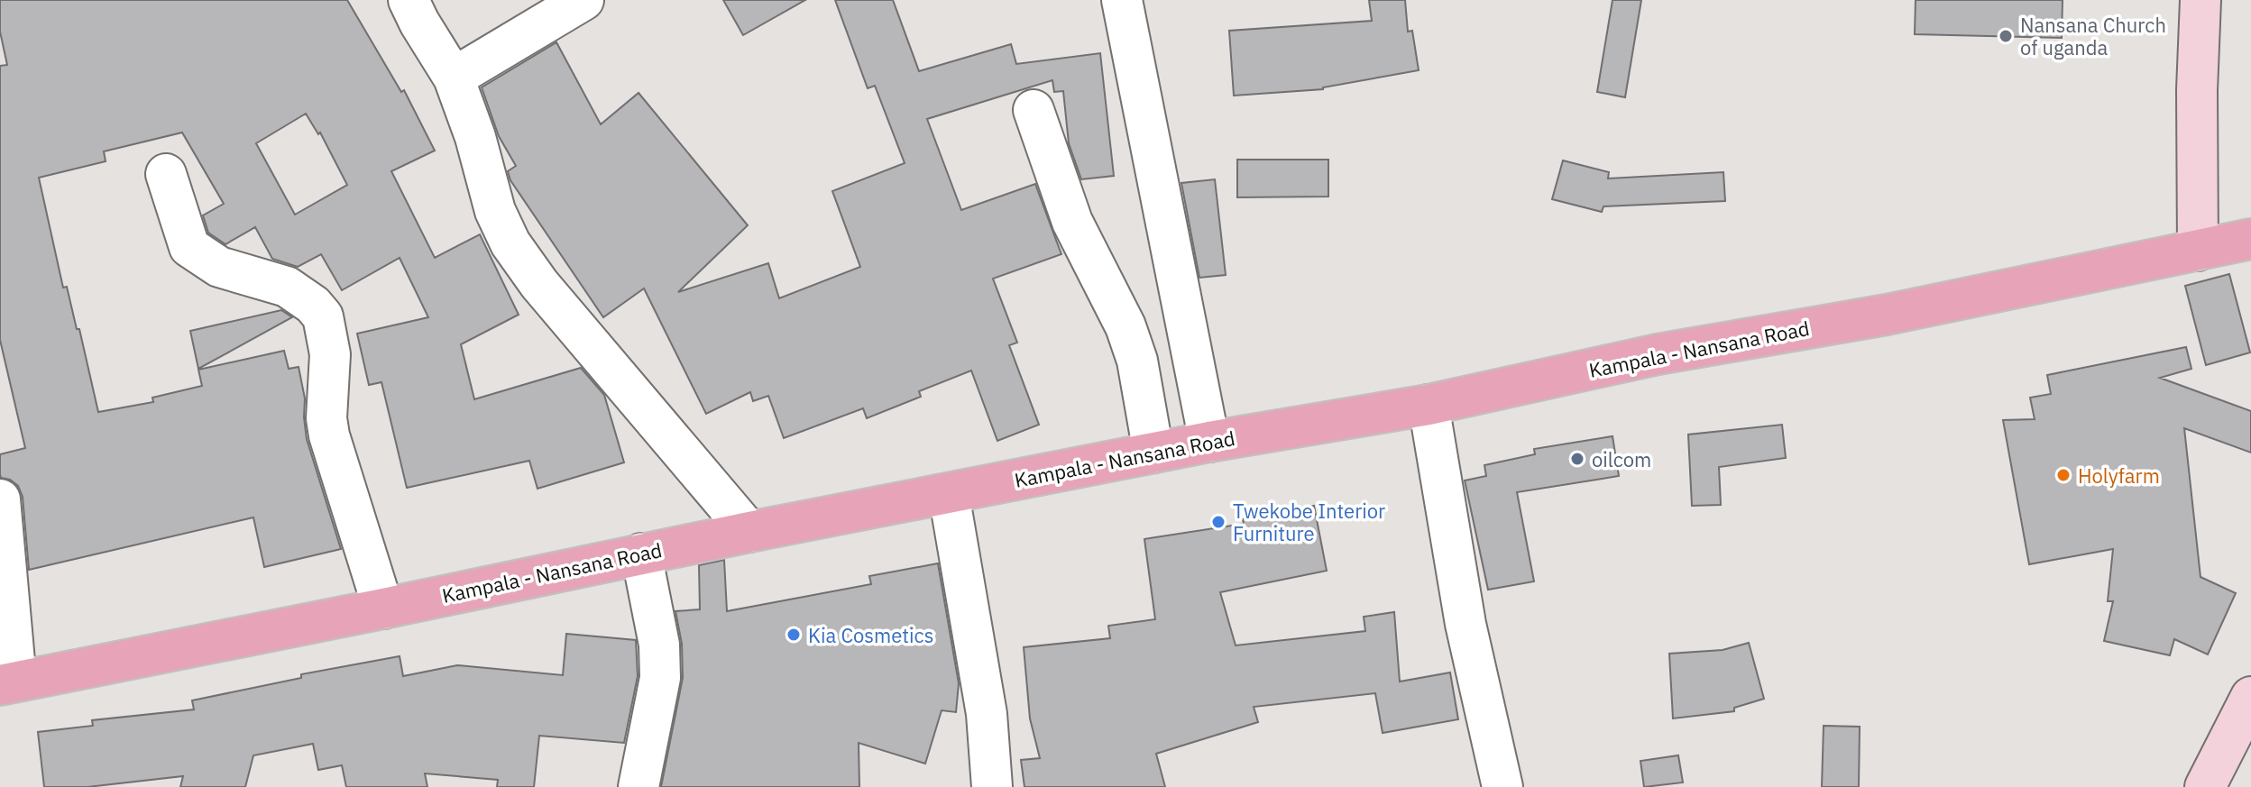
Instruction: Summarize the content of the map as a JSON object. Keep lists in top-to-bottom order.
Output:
{
  "streets": {
    "main road": ["Kampala - Nansana Road"]
  },
  "places": [
    "Nansana Church of uganda",
    "oilcom",
    "Holyfarm",
    "Twekobe Interior Furniture",
    "Kia Cosmetics"
  ]
}
